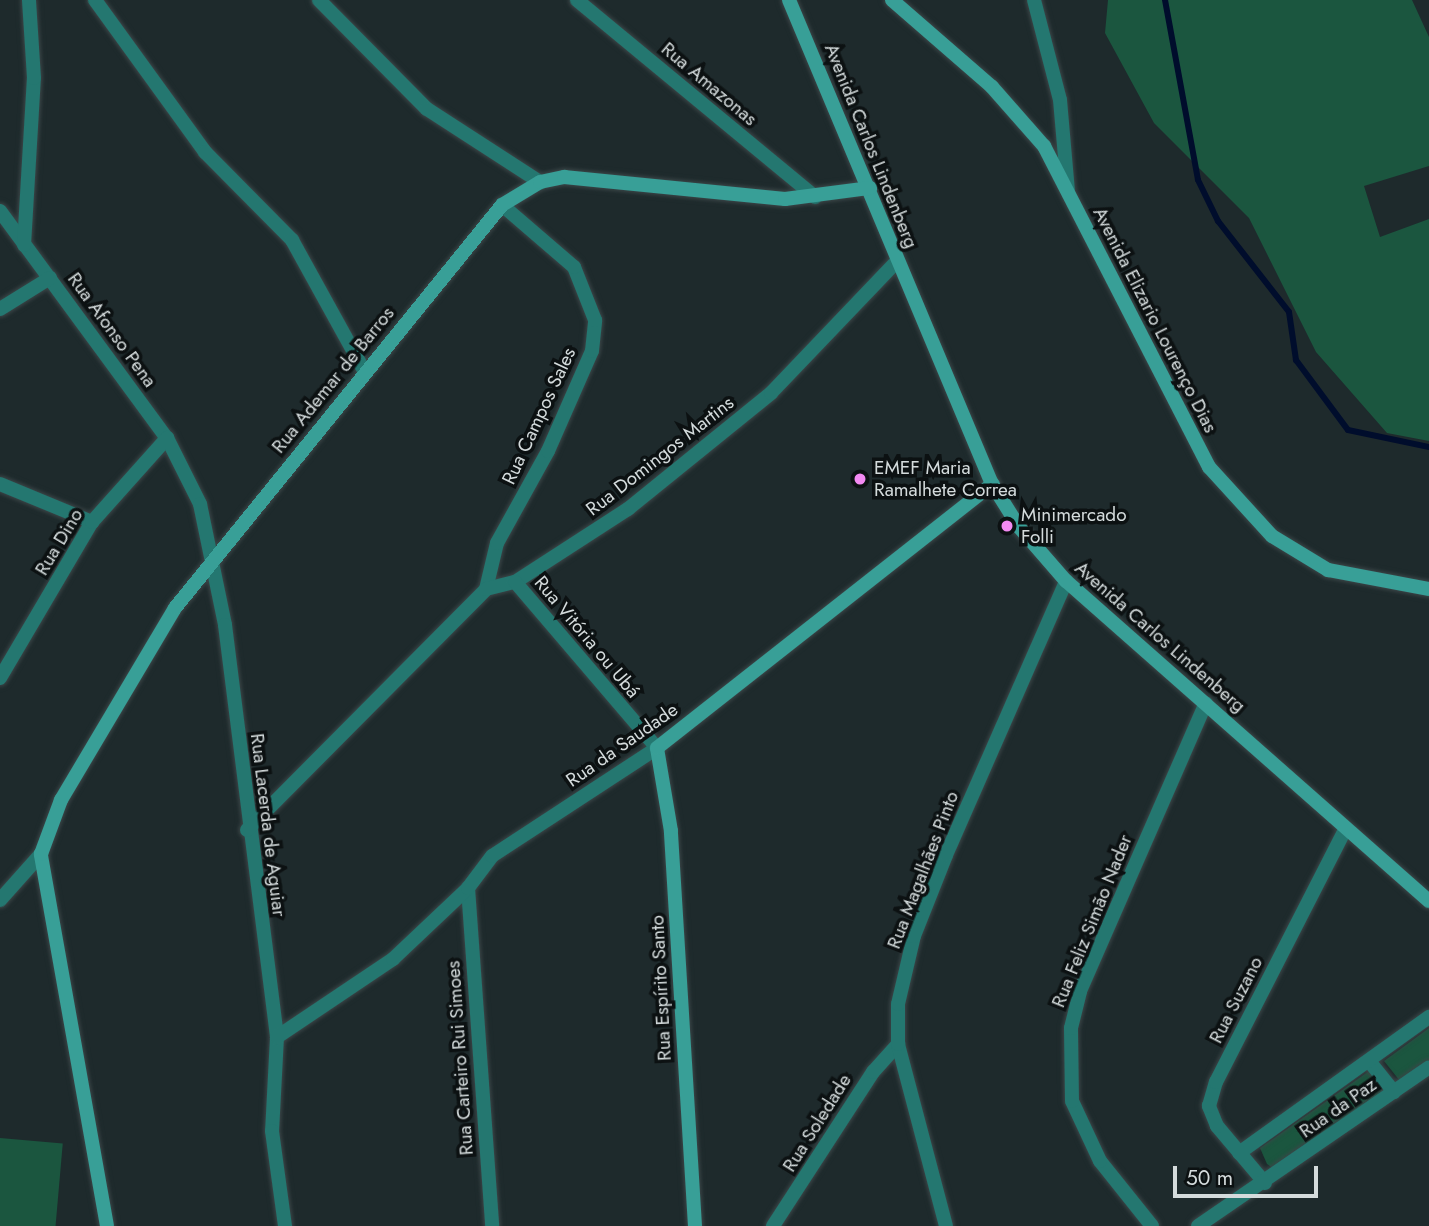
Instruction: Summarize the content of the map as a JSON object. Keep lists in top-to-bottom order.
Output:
{
  "streets": {
    "street": [
      "Rua Amazonas",
      "Avenida Carlos Lindenberg",
      "Avenida Elizario Lourenço Dias",
      "Rua Afonso Pena",
      "Rua Ademar de Barros",
      "Rua Campos Sales",
      "Rua Domingos Martins",
      "Rua Dino",
      "Rua Vitória ou Ubá",
      "Rua da Saudade",
      "Rua Lacerda de Aguiar",
      "Rua Magalhães Pinto",
      "Rua Feliz Simão Nader",
      "Rua Espírito Santo",
      "Rua Suzano",
      "Rua Carteiro Rui Simoes",
      "Rua da Paz",
      "Rua Soledade"
    ]
  },
  "crossings": [
    ["Rua Amazonas", "Rua Ademar de Barros"],
    ["Avenida Carlos Lindenberg", "Rua Ademar de Barros"],
    ["Avenida Carlos Lindenberg", "Rua Domingos Martins"],
    ["Avenida Carlos Lindenberg", "Rua da Saudade"],
    ["Avenida Carlos Lindenberg", "Rua Magalhães Pinto"],
    ["Avenida Carlos Lindenberg", "Rua Feliz Simão Nader"],
    ["Avenida Carlos Lindenberg", "Rua Suzano"],
    ["Rua Afonso Pena", "Rua Dino"],
    ["Rua Afonso Pena", "Rua Lacerda de Aguiar"],
    ["Rua Ademar de Barros", "Rua Campos Sales"],
    ["Rua Ademar de Barros", "Rua Lacerda de Aguiar"],
    ["Rua Campos Sales", "Rua Domingos Martins"],
    ["Rua Domingos Martins", "Rua Vitória ou Ubá"],
    ["Rua Dino", "Rua Lacerda de Aguiar"],
    ["Rua Vitória ou Ubá", "Rua da Saudade"],
    ["Rua Vitória ou Ubá", "Rua Espírito Santo"],
    ["Rua da Saudade", "Rua Lacerda de Aguiar"],
    ["Rua da Saudade", "Rua Espírito Santo"],
    ["Rua da Saudade", "Rua Carteiro Rui Simoes"],
    ["Rua Magalhães Pinto", "Rua Soledade"],
    ["Rua Suzano", "Rua da Paz"]
  ],
  "places": ["EMEF Maria Ramalhete Correa", "Minimercado Folli"],
  "scale_bar": "50 m"
}
